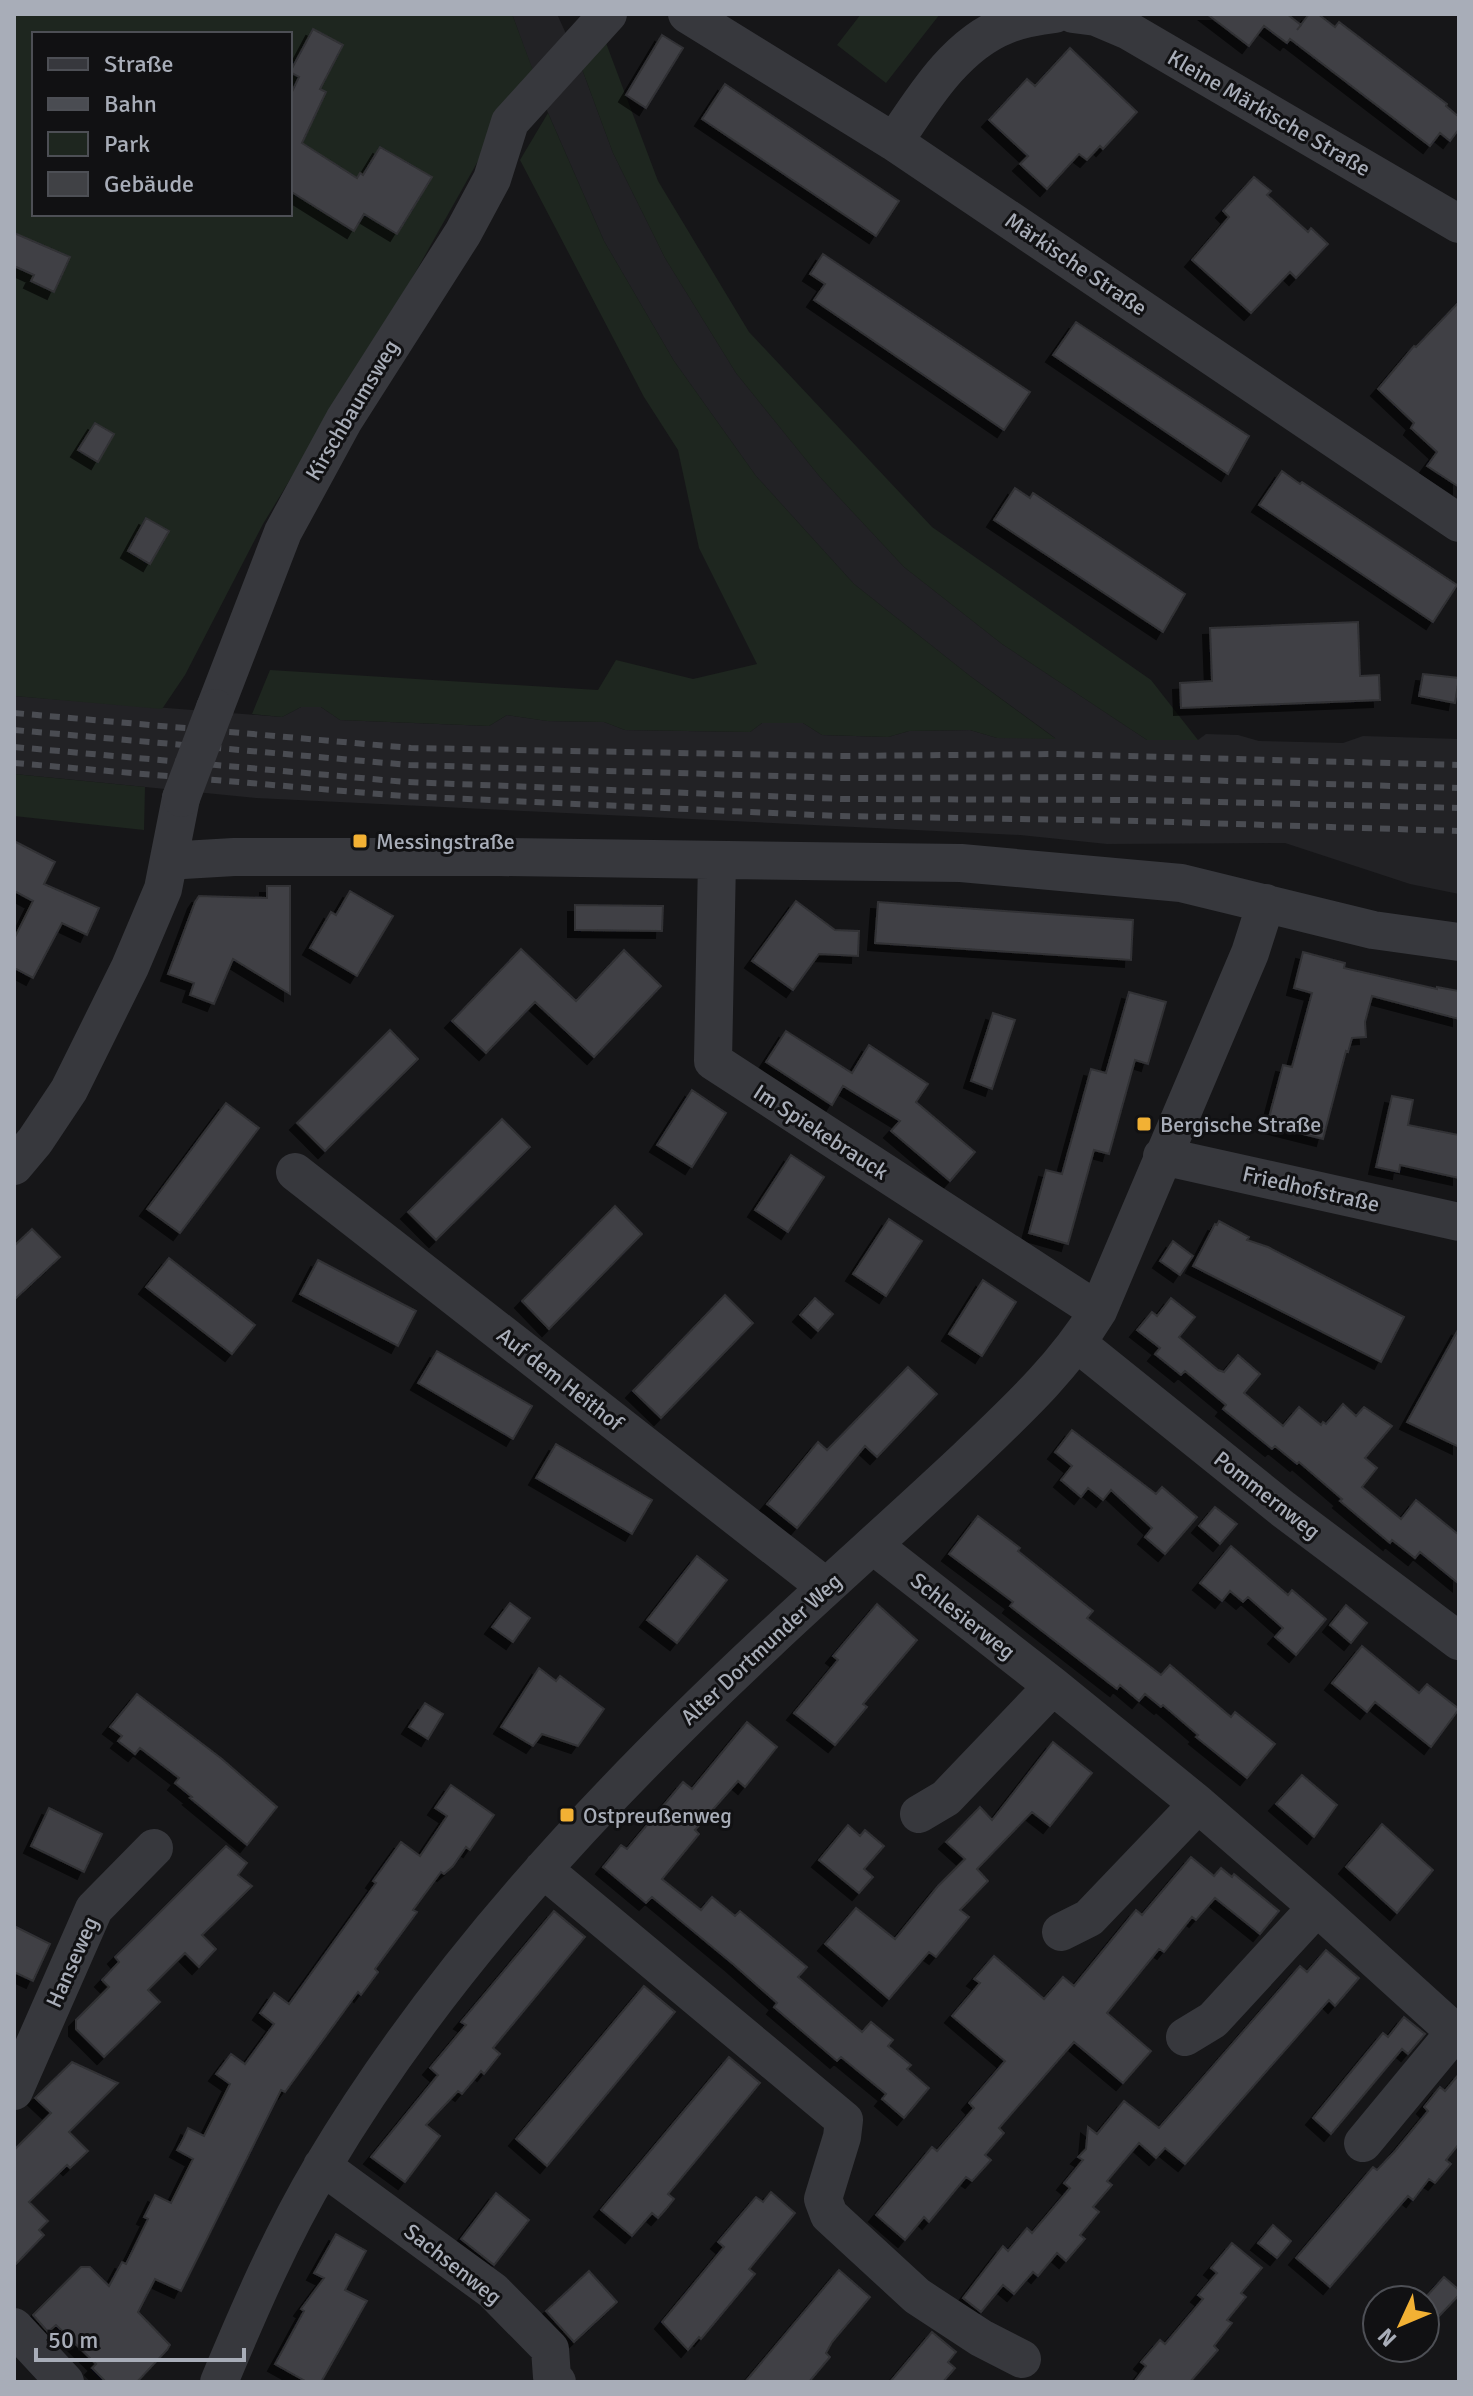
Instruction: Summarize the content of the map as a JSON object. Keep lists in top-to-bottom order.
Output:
{
  "streets": {
    "street": [
      "Kleine Märkische Straße",
      "Märkische Straße",
      "Kirschbaumsweg",
      "Im Spiekebrauck",
      "Friedhofstraße",
      "Auf dem Heithof",
      "Pommernweg",
      "Schlesierweg",
      "Alter Dortmunder Weg",
      "Hanseweg",
      "Sachsenweg"
    ]
  },
  "crossings": [
    ["Im Spiekebrauck", "Alter Dortmunder Weg"],
    ["Friedhofstraße", "Alter Dortmunder Weg"],
    ["Auf dem Heithof", "Alter Dortmunder Weg"],
    ["Pommernweg", "Alter Dortmunder Weg"],
    ["Schlesierweg", "Alter Dortmunder Weg"],
    ["Alter Dortmunder Weg", "Sachsenweg"]
  ],
  "places": {
    "transit": ["Messingstraße", "Bergische Straße", "Ostpreußenweg"]
  },
  "legend": [
    "Straße",
    "Bahn",
    "Park",
    "Gebäude"
  ],
  "scale_bar": "50 m",
  "north": "bottom left"
}
